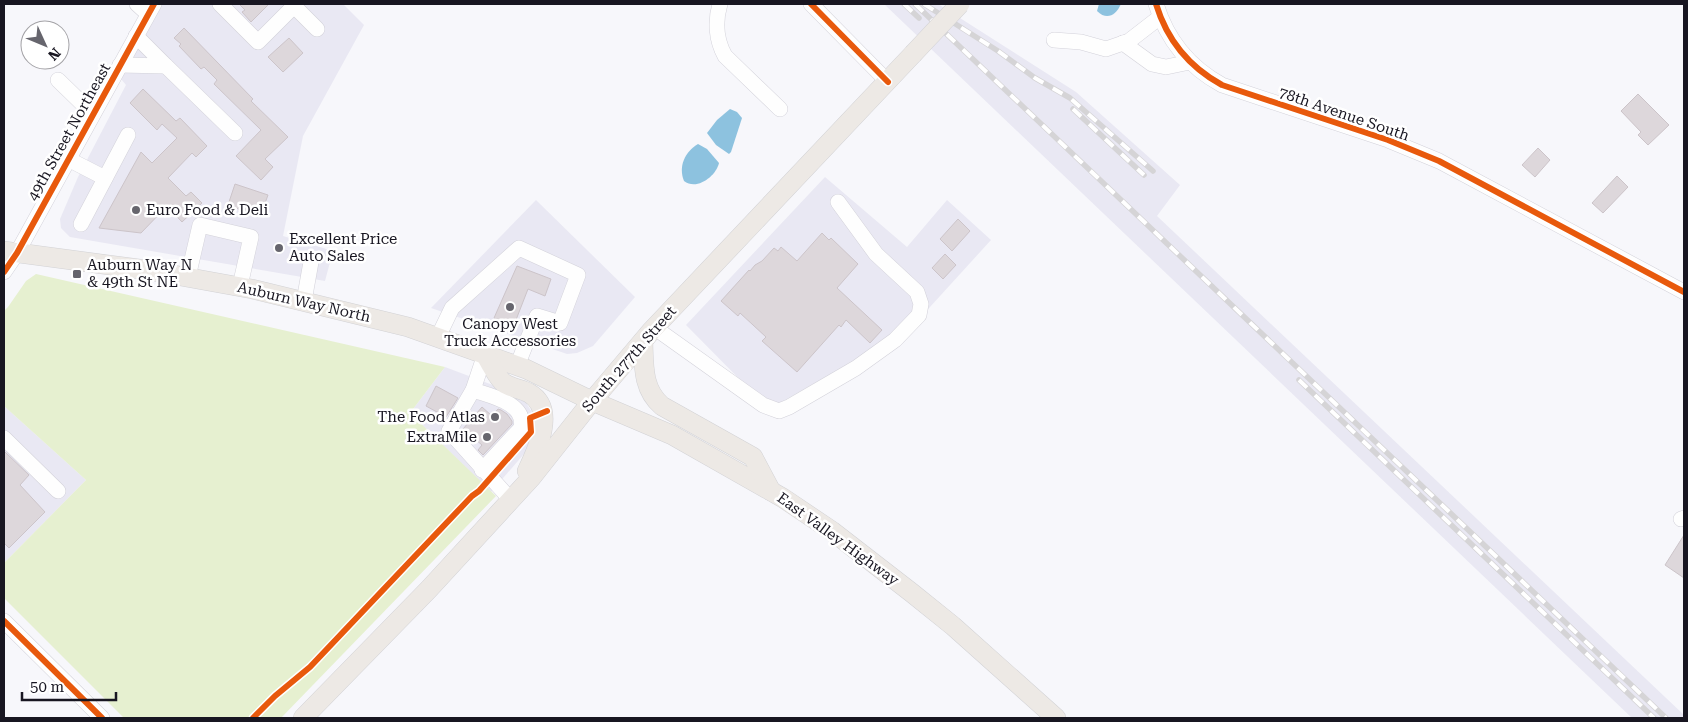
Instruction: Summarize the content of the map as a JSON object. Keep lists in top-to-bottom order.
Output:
{
  "streets": {
    "main road": ["Auburn Way North", "South 277th Street", "East Valley Highway"],
    "street": ["78th Avenue South", "49th Street Northeast"]
  },
  "crossings": [
    ["49th Street Northeast", "Auburn Way North"],
    ["Auburn Way North", "South 277th Street"],
    ["Auburn Way North", "East Valley Highway"],
    ["South 277th Street", "East Valley Highway"]
  ],
  "places": {
    "other": [
      "Euro Food & Deli",
      "Excellent Price Auto Sales",
      "Canopy West Truck Accessories",
      "The Food Atlas",
      "ExtraMile"
    ],
    "transit": ["Auburn Way N & 49th St NE"]
  },
  "scale_bar": "50 m",
  "north": "bottom right"
}
